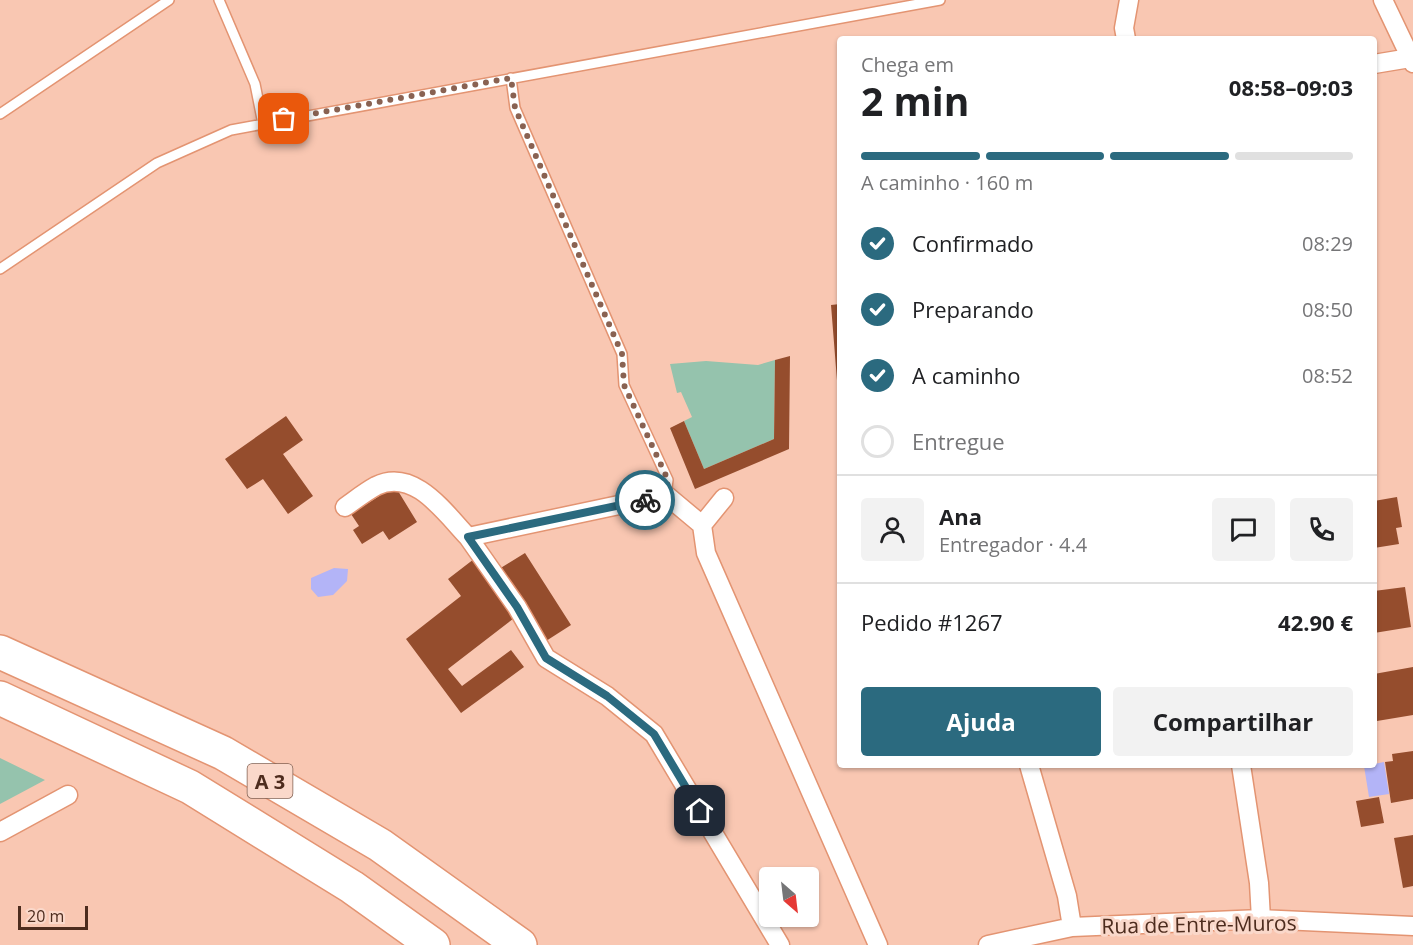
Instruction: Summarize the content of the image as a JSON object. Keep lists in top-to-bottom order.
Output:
{
  "streets": {
    "highway": ["A 3"],
    "street": ["Rua de Entre-Muros"]
  },
  "scale_bar": "20 m",
  "north": "bottom right",
  "page": {
    "heading": ["2 min", "Chega em", "08:58–09:03"],
    "panel": [
      "Ana",
      "Entregador · 4.4",
      "Pedido #1267",
      "42.90 €"
    ],
    "bar": "A caminho · 160 m",
    "list": [
      ["Confirmado", "08:29"],
      ["Preparando", "08:50"],
      ["A caminho", "08:52"],
      "Entregue"
    ],
    "buttons": ["Ajuda", "Compartilhar"],
    "scale": "20 m"
  }
}
